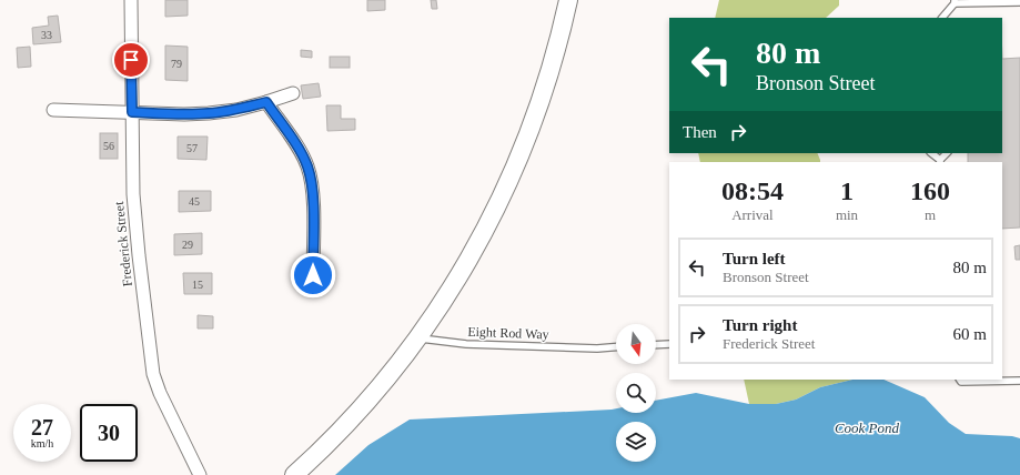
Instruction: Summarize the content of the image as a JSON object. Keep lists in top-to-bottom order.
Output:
{
  "streets": {
    "street": ["Frederick Street"],
    "lane": ["Eight Rod Way"]
  },
  "water": ["Cook Pond"],
  "house_numbers": [
    "33",
    "79",
    "56",
    "57",
    "45",
    "29",
    "15"
  ],
  "north": "bottom",
  "page": {
    "turn": ["80 m", "Bronson Street"],
    "then": "Then",
    "eta": [
      "08:54",
      "Arrival",
      "1",
      "min",
      "160",
      "m"
    ],
    "list": [
      {
        "name": "Turn left",
        "note": "Bronson Street",
        "value": "80 m"
      },
      {
        "name": "Turn right",
        "note": "Frederick Street",
        "value": "60 m"
      }
    ],
    "speed": "27 km/h",
    "limit": "30"
  }
}
